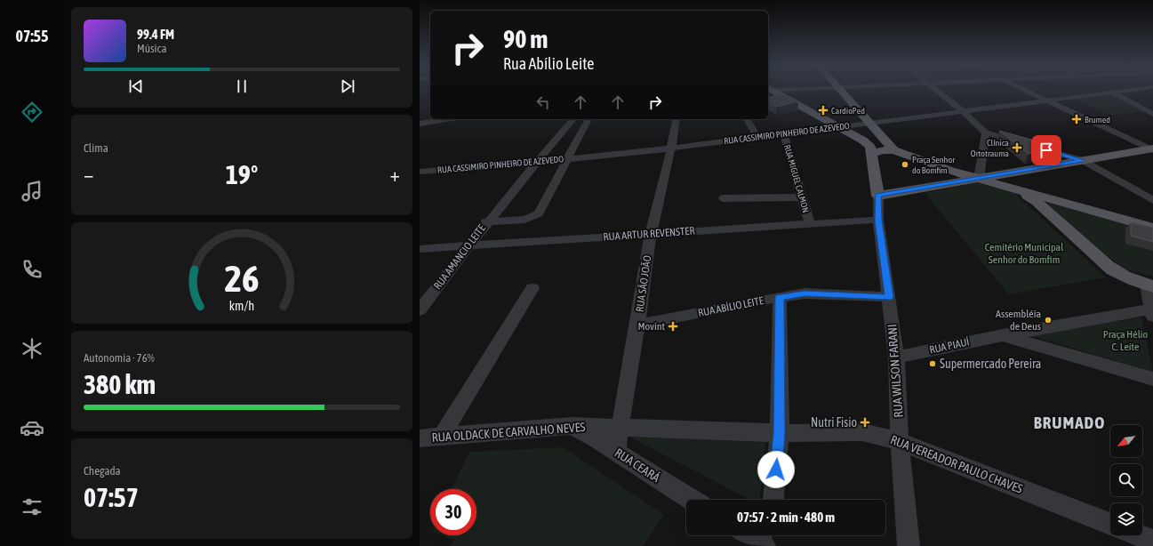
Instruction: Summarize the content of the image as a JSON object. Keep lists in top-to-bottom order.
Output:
{
  "streets": {
    "street": [
      "RUA CASSIMIRO PINHEIRO DE AZEVEDO",
      "RUA MIGUEL CALMON",
      "RUA ARTUR REVENSTER",
      "RUA AMANCIO LEITE",
      "RUA SÃO JOÃO",
      "RUA ABÍLIO LEITE",
      "RUA PIAUÍ",
      "RUA WILSON FARANI",
      "RUA OLDACK DE CARVALHO NEVES",
      "RUA VEREADOR PAULO CHAVES",
      "RUA CEARÁ"
    ]
  },
  "crossings": [
    ["RUA CASSIMIRO PINHEIRO DE AZEVEDO", "RUA MIGUEL CALMON"],
    ["RUA CASSIMIRO PINHEIRO DE AZEVEDO", "RUA AMANCIO LEITE"],
    ["RUA CASSIMIRO PINHEIRO DE AZEVEDO", "RUA SÃO JOÃO"],
    ["RUA MIGUEL CALMON", "RUA ARTUR REVENSTER"],
    ["RUA ARTUR REVENSTER", "RUA AMANCIO LEITE"],
    ["RUA ARTUR REVENSTER", "RUA SÃO JOÃO"],
    ["RUA ARTUR REVENSTER", "RUA WILSON FARANI"],
    ["RUA SÃO JOÃO", "RUA ABÍLIO LEITE"],
    ["RUA SÃO JOÃO", "RUA OLDACK DE CARVALHO NEVES"],
    ["RUA SÃO JOÃO", "RUA VEREADOR PAULO CHAVES"],
    ["RUA SÃO JOÃO", "RUA CEARÁ"],
    ["RUA ABÍLIO LEITE", "RUA WILSON FARANI"],
    ["RUA PIAUÍ", "RUA WILSON FARANI"],
    ["RUA WILSON FARANI", "RUA VEREADOR PAULO CHAVES"],
    ["RUA OLDACK DE CARVALHO NEVES", "RUA VEREADOR PAULO CHAVES"],
    ["RUA OLDACK DE CARVALHO NEVES", "RUA CEARÁ"]
  ],
  "districts": ["BRUMADO"],
  "parks": ["Cemitério Municipal Senhor do Bomfim", "Praça Hélio C. Leite"],
  "places": {
    "health": [
      "CardioPed",
      "Brumed",
      "Clínica Ortotrauma",
      "Movint",
      "Nutri Fisio"
    ],
    "other": ["Praça Senhor do Bomfim", "Assembléia de Deus", "Supermercado Pereira"]
  },
  "north": "bottom left",
  "page": {
    "tabs": "07:55",
    "turn": ["90 m", "Rua Abílio Leite"],
    "song": ["99.4 FM", "Música"],
    "tile": [
      "Clima",
      ["Autonomia · 76%", "380 km"],
      ["Chegada", "07:57"]
    ],
    "heat": ["−", "19°", "+"],
    "limit": "30",
    "trip": "07:57 · 2 min · 480 m",
    "gauge": ["26", "km/h"]
  }
}
